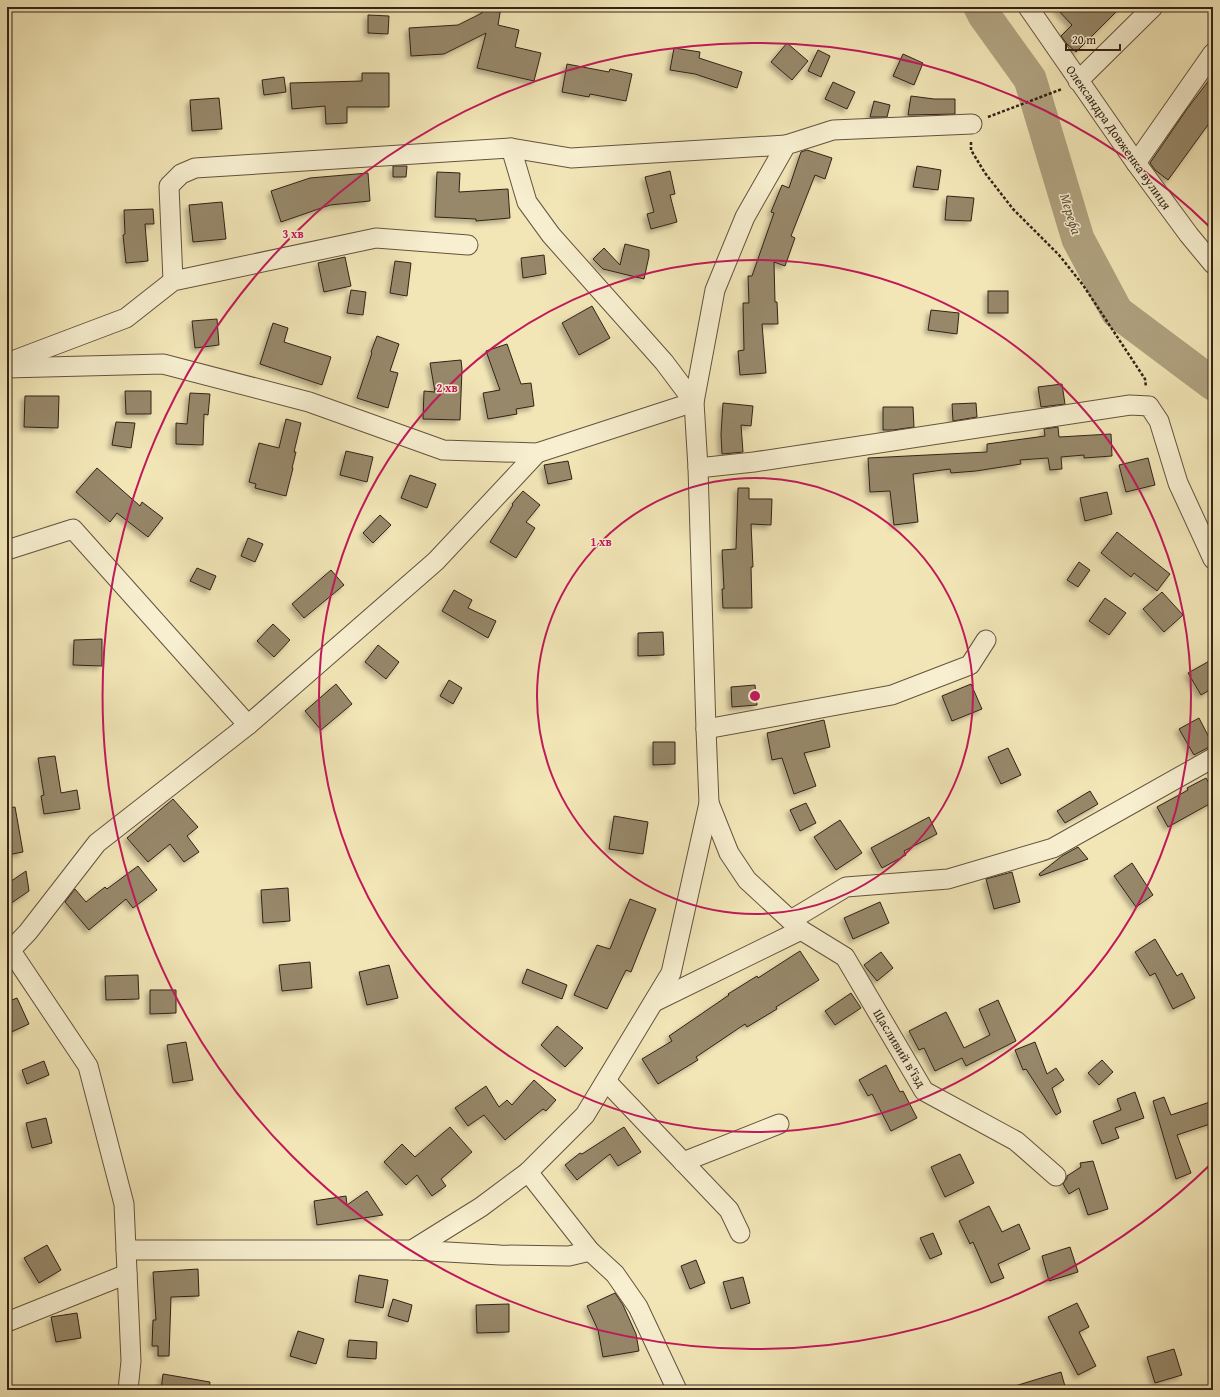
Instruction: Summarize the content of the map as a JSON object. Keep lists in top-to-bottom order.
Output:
{
  "streets": {
    "street": ["Олександра Довженка вулиця", "Щасливий в'їзд"]
  },
  "water": ["Мерефа"],
  "scale_bar": "20 m",
  "rings": ["3 хв", "2 хв", "1 хв"]
}
